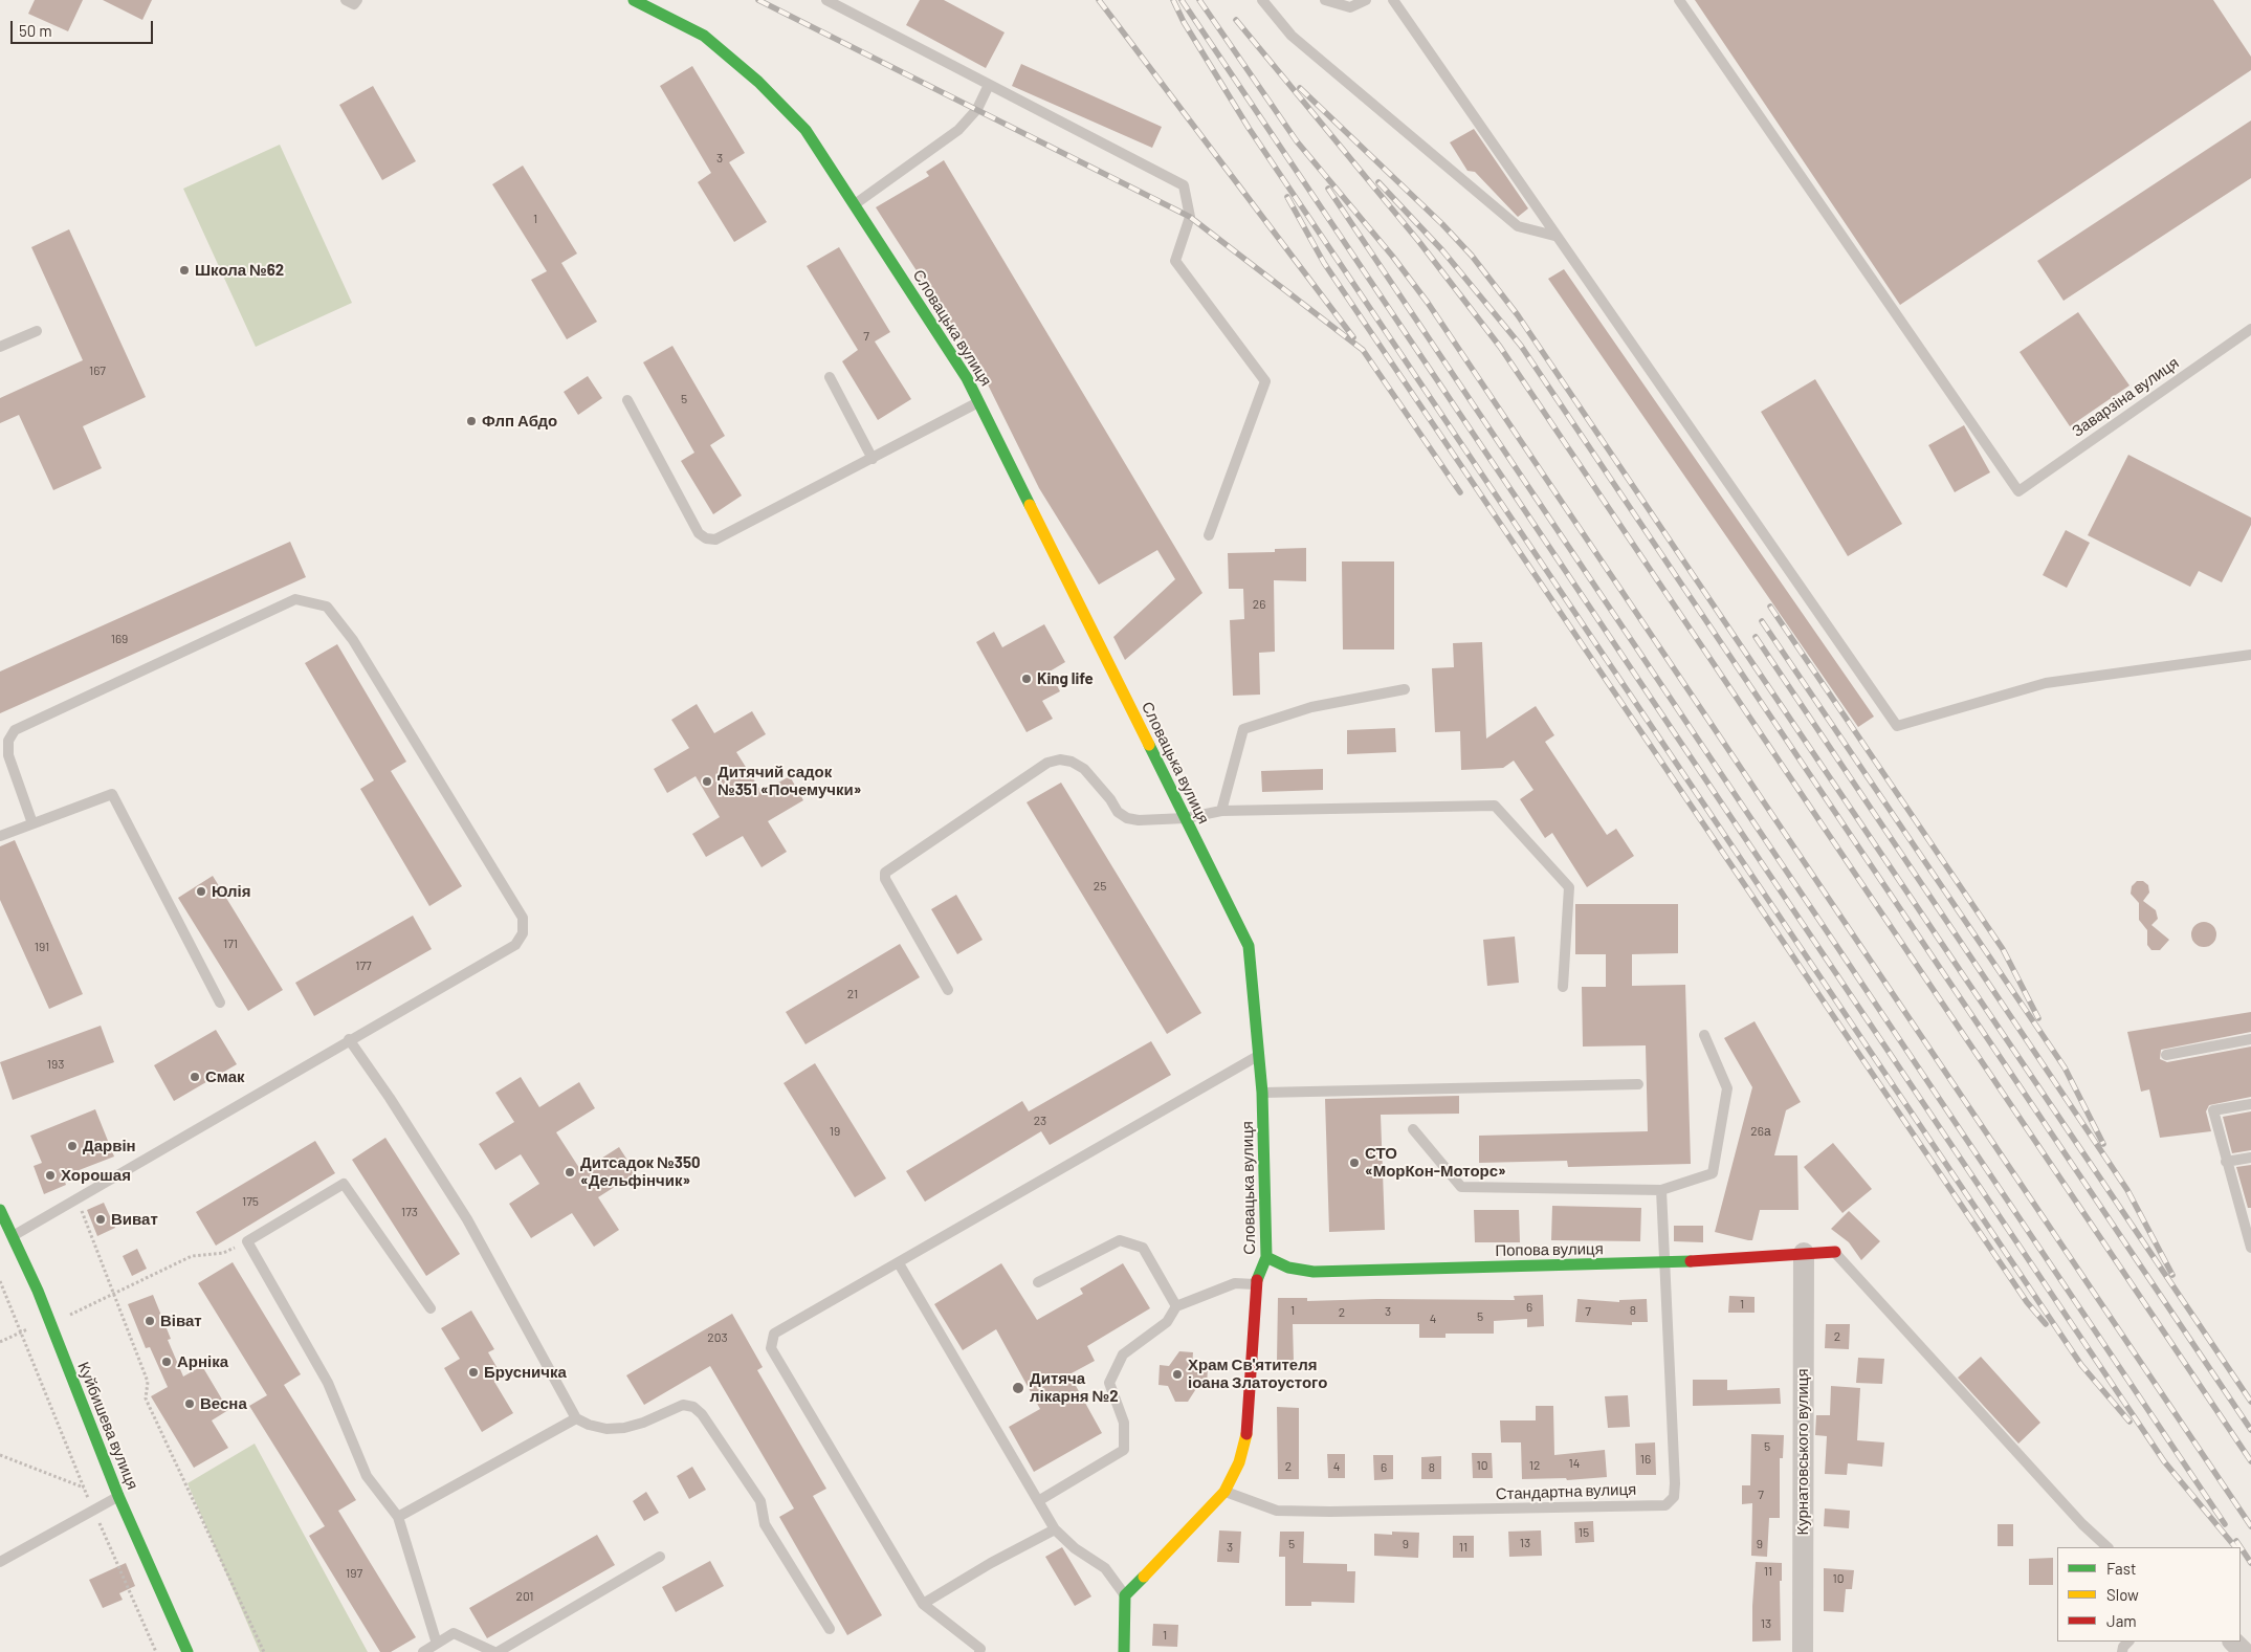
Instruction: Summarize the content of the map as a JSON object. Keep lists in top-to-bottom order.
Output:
{
  "streets": {
    "street": [
      "Словацька вулиця",
      "Попова вулиця",
      "Куйбишева вулиця",
      "Курнатовського вулиця"
    ],
    "lane": ["Заварзіна вулиця", "Стандартна вулиця"]
  },
  "crossings": [
    ["Словацька вулиця", "Попова вулиця"],
    ["Словацька вулиця", "Стандартна вулиця"],
    ["Попова вулиця", "Курнатовського вулиця"],
    ["Попова вулиця", "Стандартна вулиця"]
  ],
  "places": [
    "Школа №62",
    "Флп Абдо",
    "King life",
    "Дитячий садок №351 «Почемучки»",
    "Юлія",
    "Смак",
    "Дарвін",
    "СТО «МорКон-Моторс»",
    "Дитсадок №350 «Дельфінчик»",
    "Хорошая",
    "Виват",
    "Віват",
    "Арніка",
    "Брусничка",
    "Храм Св'ятителя іоана Златоустого",
    "Дитяча лікарня №2",
    "Весна"
  ],
  "house_numbers": [
    "3",
    "1",
    "7",
    "167",
    "5",
    "26",
    "169",
    "25",
    "171",
    "191",
    "177",
    "21",
    "193",
    "23",
    "19",
    "26а",
    "175",
    "173",
    "1",
    "6",
    "1",
    "8",
    "3",
    "7",
    "2",
    "5",
    "4",
    "2",
    "203",
    "5",
    "16",
    "14",
    "10",
    "12",
    "2",
    "4",
    "6",
    "8",
    "7",
    "15",
    "13",
    "5",
    "9",
    "9",
    "3",
    "11",
    "11",
    "197",
    "10",
    "201",
    "13",
    "1"
  ],
  "legend": ["Fast", "Slow", "Jam"],
  "scale_bar": "50 m"
}
